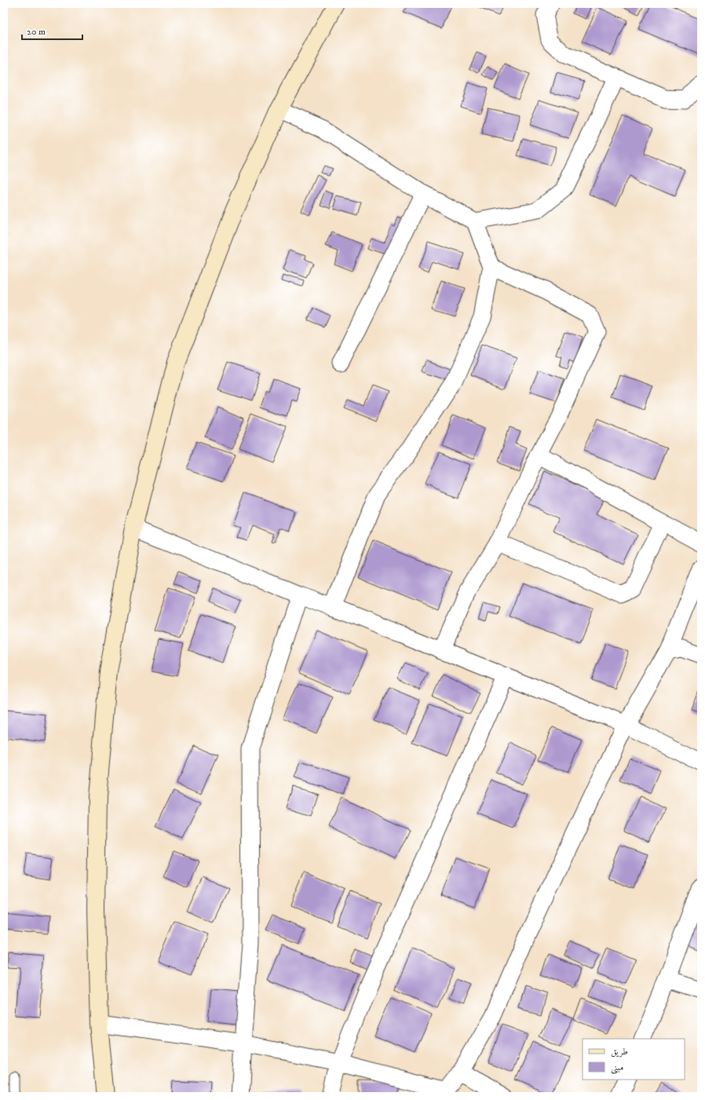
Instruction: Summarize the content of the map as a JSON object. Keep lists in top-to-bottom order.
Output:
{
  "legend": ["طريق", "مبنى"],
  "scale_bar": "20 m"
}
